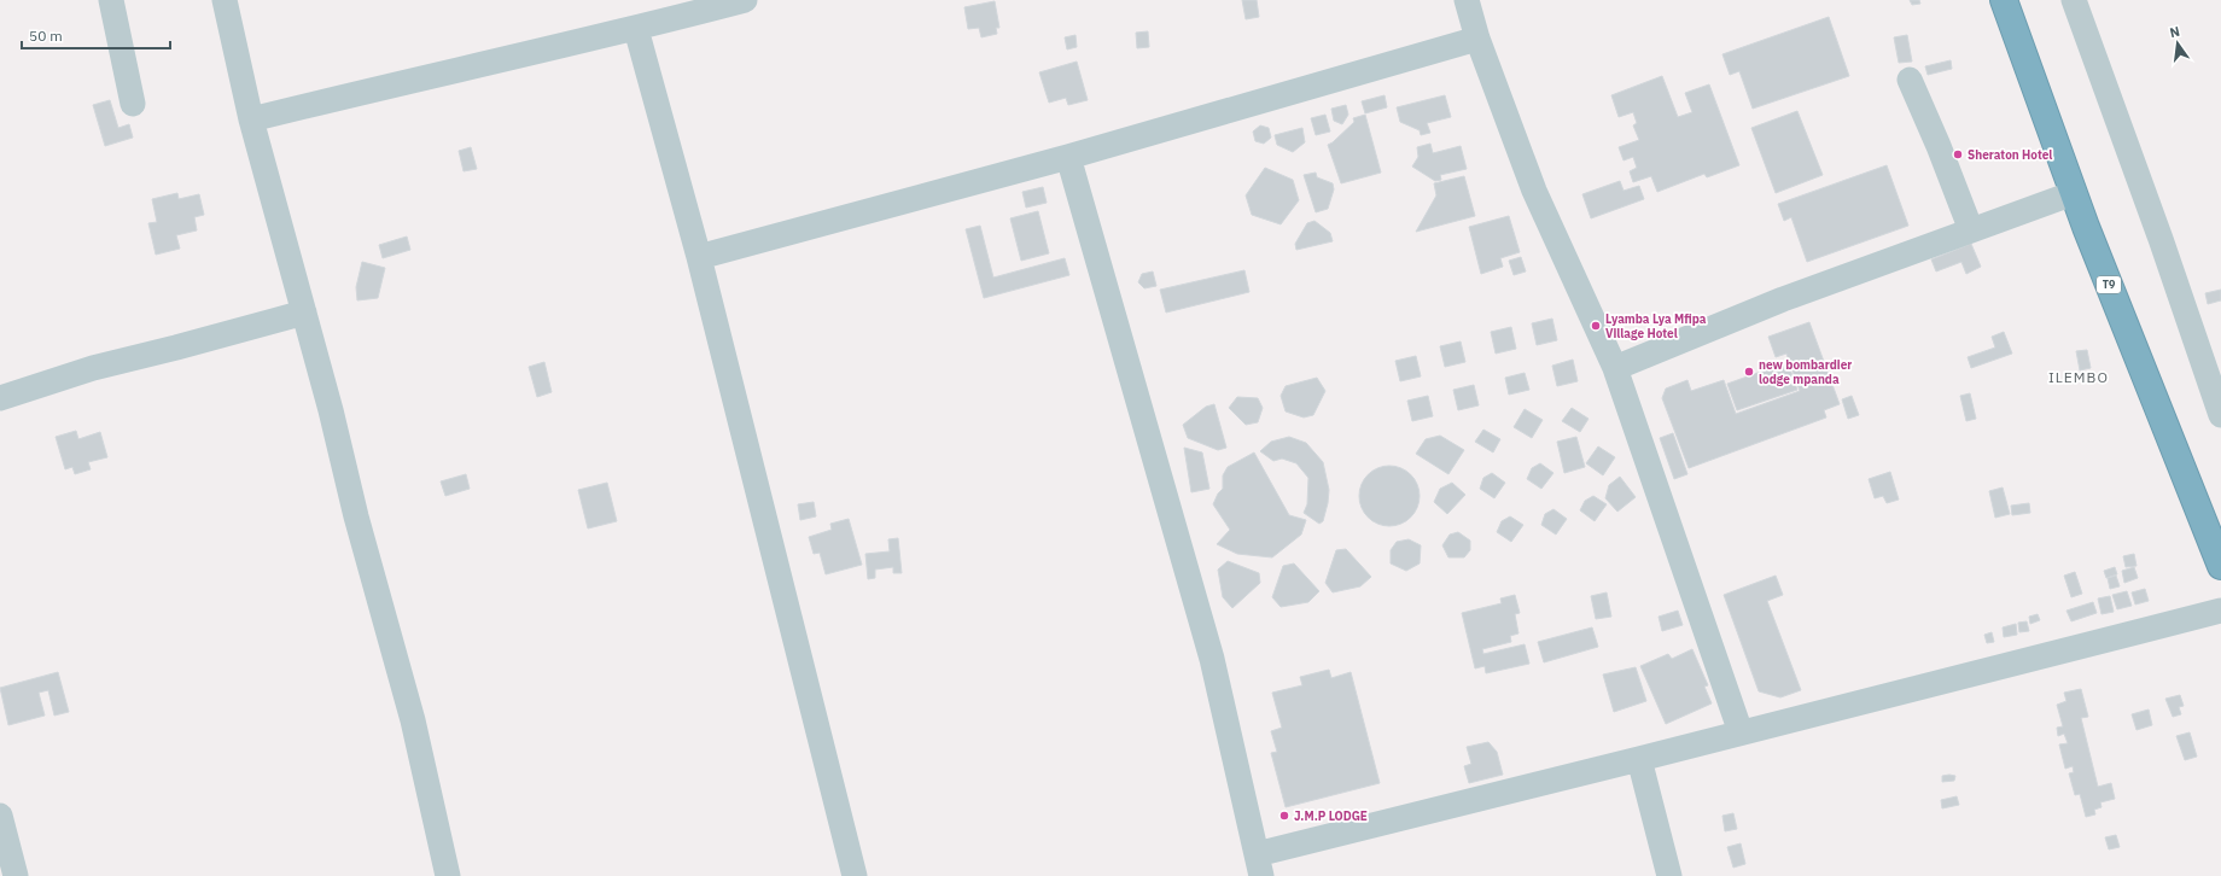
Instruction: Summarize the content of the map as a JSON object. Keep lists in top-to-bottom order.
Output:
{
  "streets": {
    "highway": ["T9"]
  },
  "districts": ["ILEMBO"],
  "places": [
    "Sheraton Hotel",
    "Lyamba Lya Mfipa Village Hotel",
    "new bombardier lodge mpanda",
    "J.M.P LODGE"
  ],
  "scale_bar": "50 m",
  "north": "top"
}
